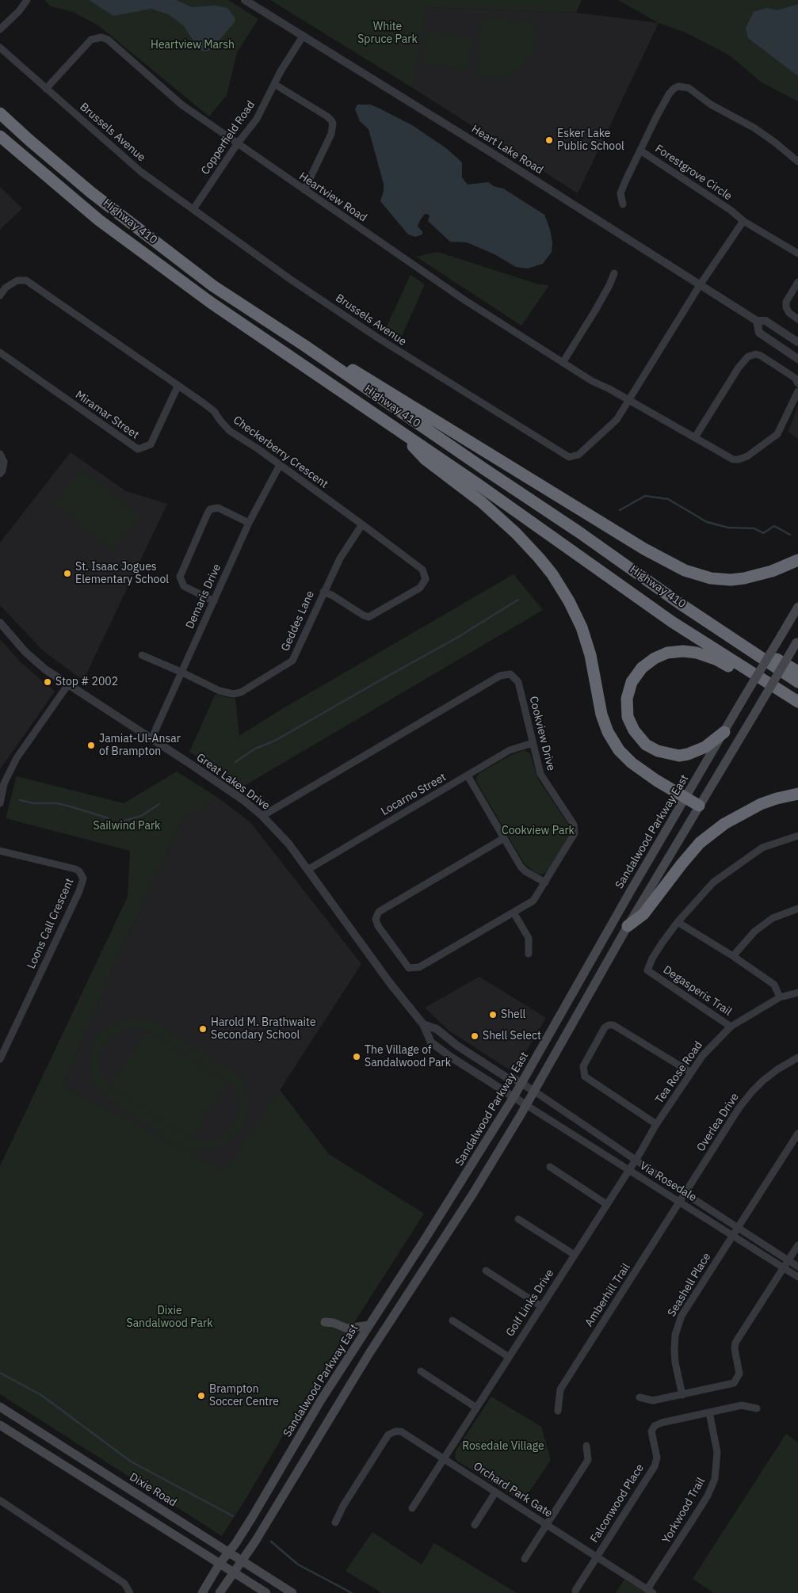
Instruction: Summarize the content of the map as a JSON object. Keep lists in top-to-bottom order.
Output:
{
  "streets": {
    "highway": ["Highway 410"],
    "main road": ["Sandalwood Parkway East", "Dixie Road"],
    "street": [
      "Brussels Avenue",
      "Copperfield Road",
      "Heart Lake Road",
      "Forestgrove Circle",
      "Heartview Road",
      "Miramar Street",
      "Checkerberry Crescent",
      "Demaris Drive",
      "Geddes Lane",
      "Cookview Drive",
      "Great Lakes Drive",
      "Locarno Street",
      "Loons Call Crescent",
      "Degasperis Trail",
      "Tea Rose Road",
      "Overlea Drive",
      "Via Rosedale",
      "Seashell Place",
      "Amberhill Trail",
      "Golf Links Drive",
      "Orchard Park Gate",
      "Falconwood Place",
      "Yorkwood Trail"
    ]
  },
  "crossings": [
    ["Brussels Avenue", "Copperfield Road"],
    ["Brussels Avenue", "Heart Lake Road"],
    ["Brussels Avenue", "Forestgrove Circle"],
    ["Brussels Avenue", "Heartview Road"],
    ["Copperfield Road", "Heart Lake Road"],
    ["Copperfield Road", "Heartview Road"],
    ["Miramar Street", "Checkerberry Crescent"],
    ["Checkerberry Crescent", "Demaris Drive"],
    ["Checkerberry Crescent", "Geddes Lane"],
    ["Demaris Drive", "Geddes Lane"],
    ["Demaris Drive", "Great Lakes Drive"],
    ["Cookview Drive", "Great Lakes Drive"],
    ["Cookview Drive", "Locarno Street"],
    ["Great Lakes Drive", "Locarno Street"],
    ["Great Lakes Drive", "Sandalwood Parkway East"],
    ["Great Lakes Drive", "Via Rosedale"],
    ["Sandalwood Parkway East", "Dixie Road"],
    ["Degasperis Trail", "Tea Rose Road"],
    ["Tea Rose Road", "Via Rosedale"],
    ["Tea Rose Road", "Golf Links Drive"],
    ["Overlea Drive", "Via Rosedale"],
    ["Overlea Drive", "Amberhill Trail"],
    ["Via Rosedale", "Seashell Place"],
    ["Via Rosedale", "Amberhill Trail"],
    ["Via Rosedale", "Golf Links Drive"],
    ["Golf Links Drive", "Orchard Park Gate"],
    ["Orchard Park Gate", "Falconwood Place"],
    ["Orchard Park Gate", "Yorkwood Trail"],
    ["Falconwood Place", "Yorkwood Trail"]
  ],
  "parks": [
    "White Spruce Park",
    "Heartview Marsh",
    "Sailwind Park",
    "Cookview Park",
    "Dixie Sandalwood Park",
    "Rosedale Village"
  ],
  "places": [
    "Esker Lake Public School",
    "St. Isaac Jogues Elementary School",
    "Stop # 2002",
    "Jamiat-Ul-Ansar of Brampton",
    "Shell",
    "Harold M. Brathwaite Secondary School",
    "Shell Select",
    "The Village of Sandalwood Park",
    "Brampton Soccer Centre"
  ]
}
